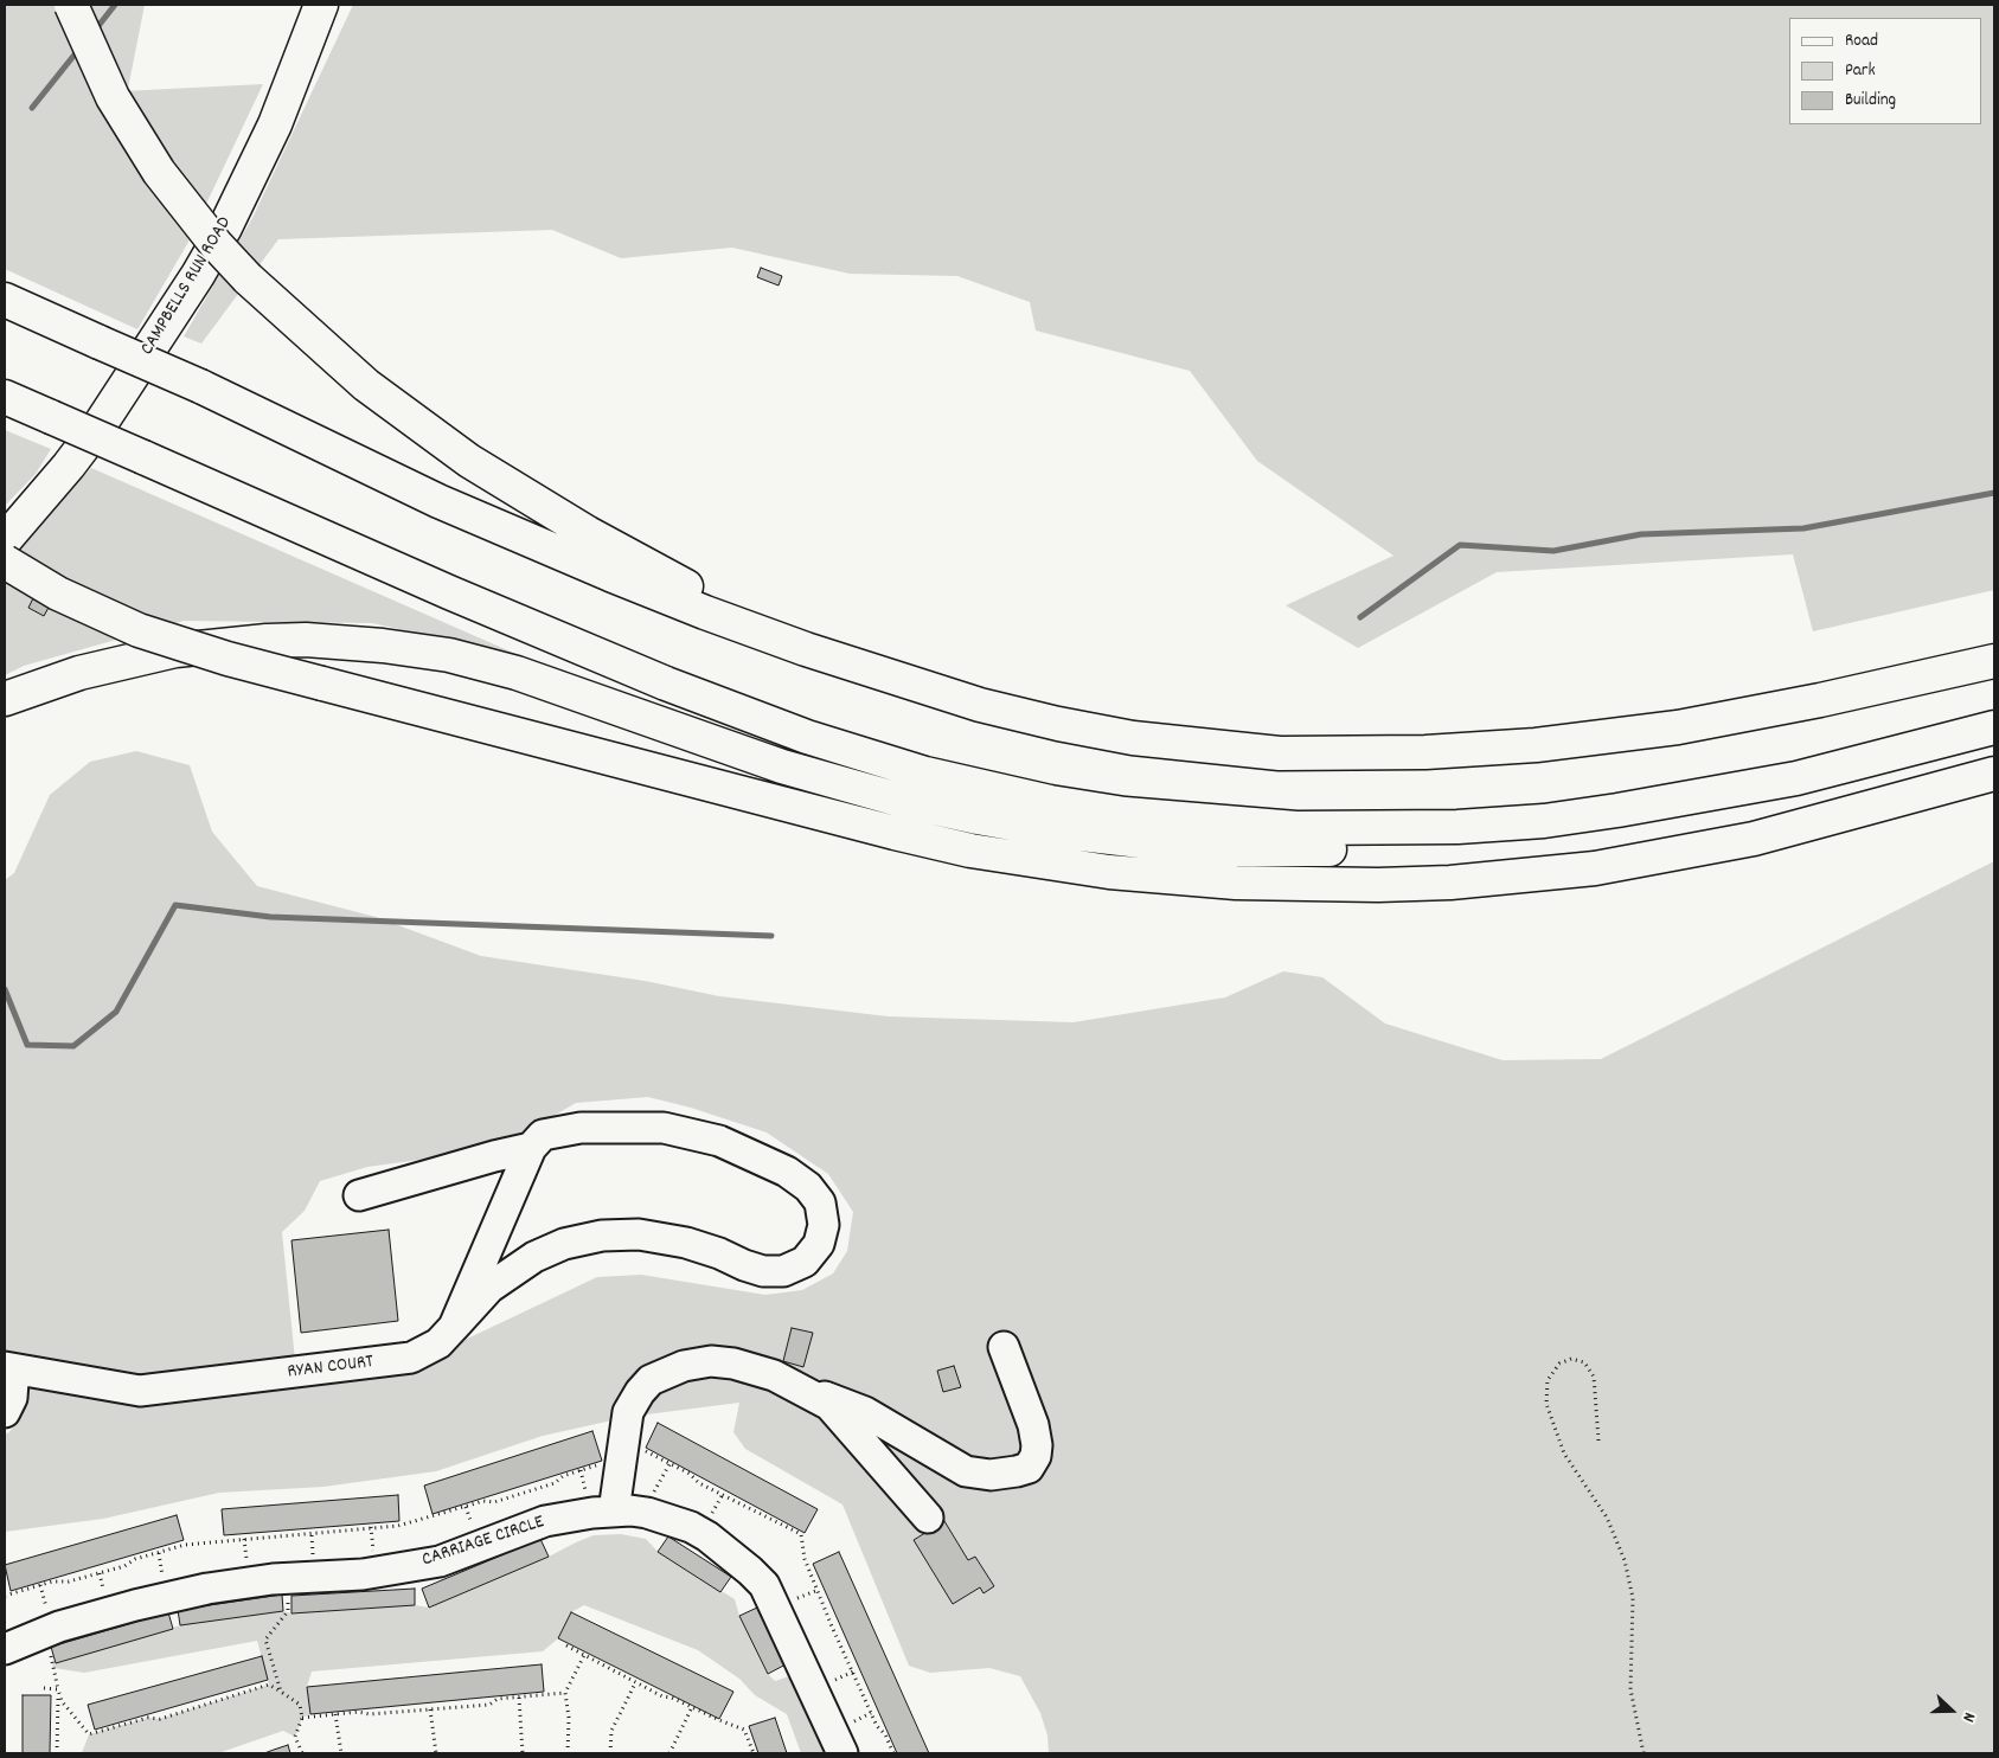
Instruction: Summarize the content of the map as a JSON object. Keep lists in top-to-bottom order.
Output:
{
  "streets": {
    "main road": ["CAMPBELLS RUN ROAD"],
    "street": ["RYAN COURT", "CARRIAGE CIRCLE"]
  },
  "legend": ["Road", "Park", "Building"],
  "north": "right"
}
